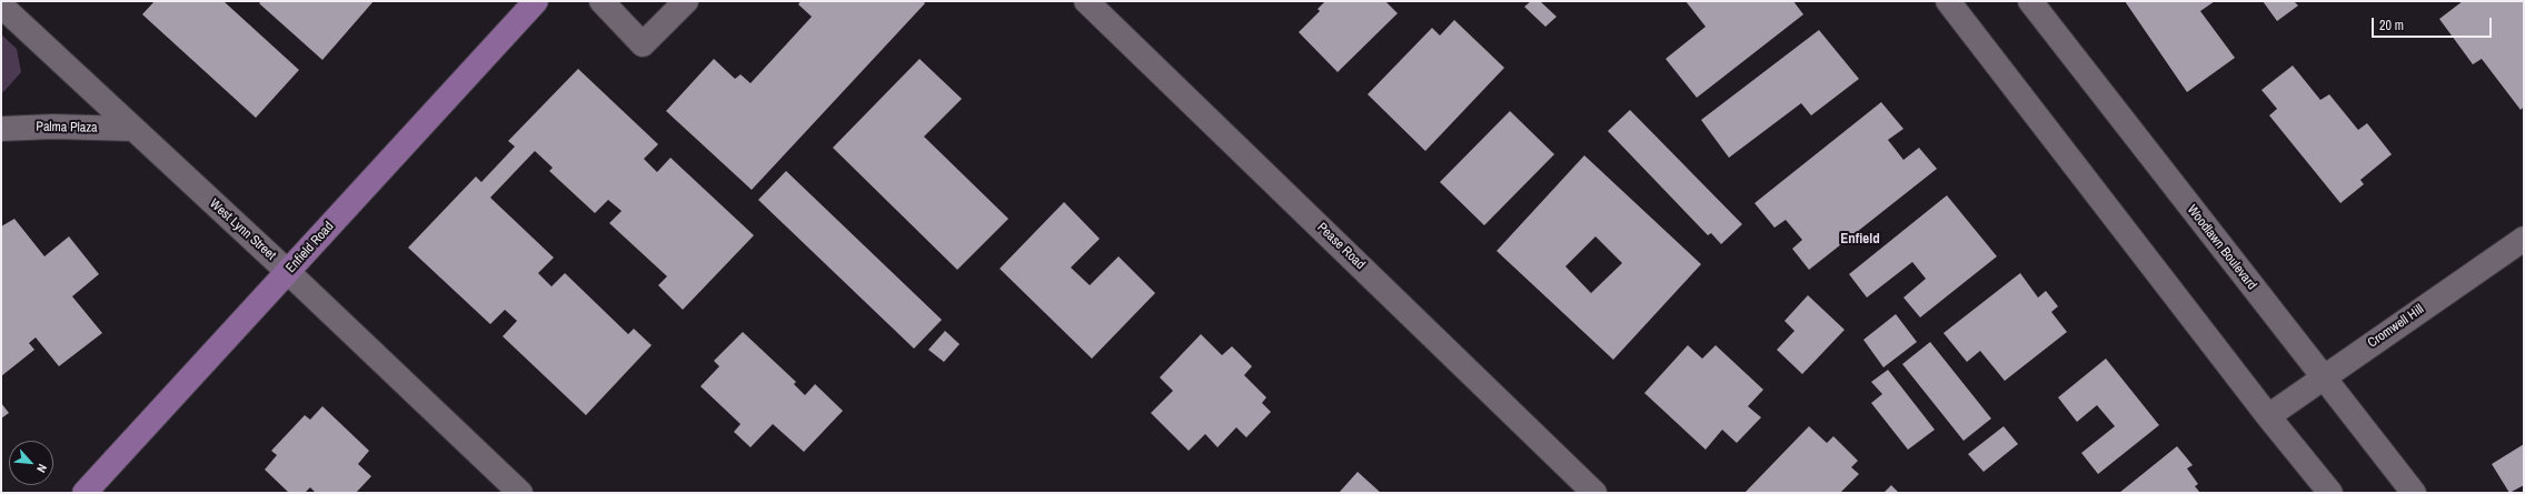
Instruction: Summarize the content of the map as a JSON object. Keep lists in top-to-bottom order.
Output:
{
  "streets": {
    "main road": ["Enfield Road"],
    "street": [
      "Palma Plaza",
      "West Lynn Street",
      "Pease Road",
      "Woodlawn Boulevard",
      "Cromwell Hill"
    ]
  },
  "crossings": [
    ["Palma Plaza", "West Lynn Street"],
    ["West Lynn Street", "Enfield Road"],
    ["Woodlawn Boulevard", "Cromwell Hill"]
  ],
  "districts": ["Enfield"],
  "scale_bar": "20 m",
  "north": "bottom right"
}
